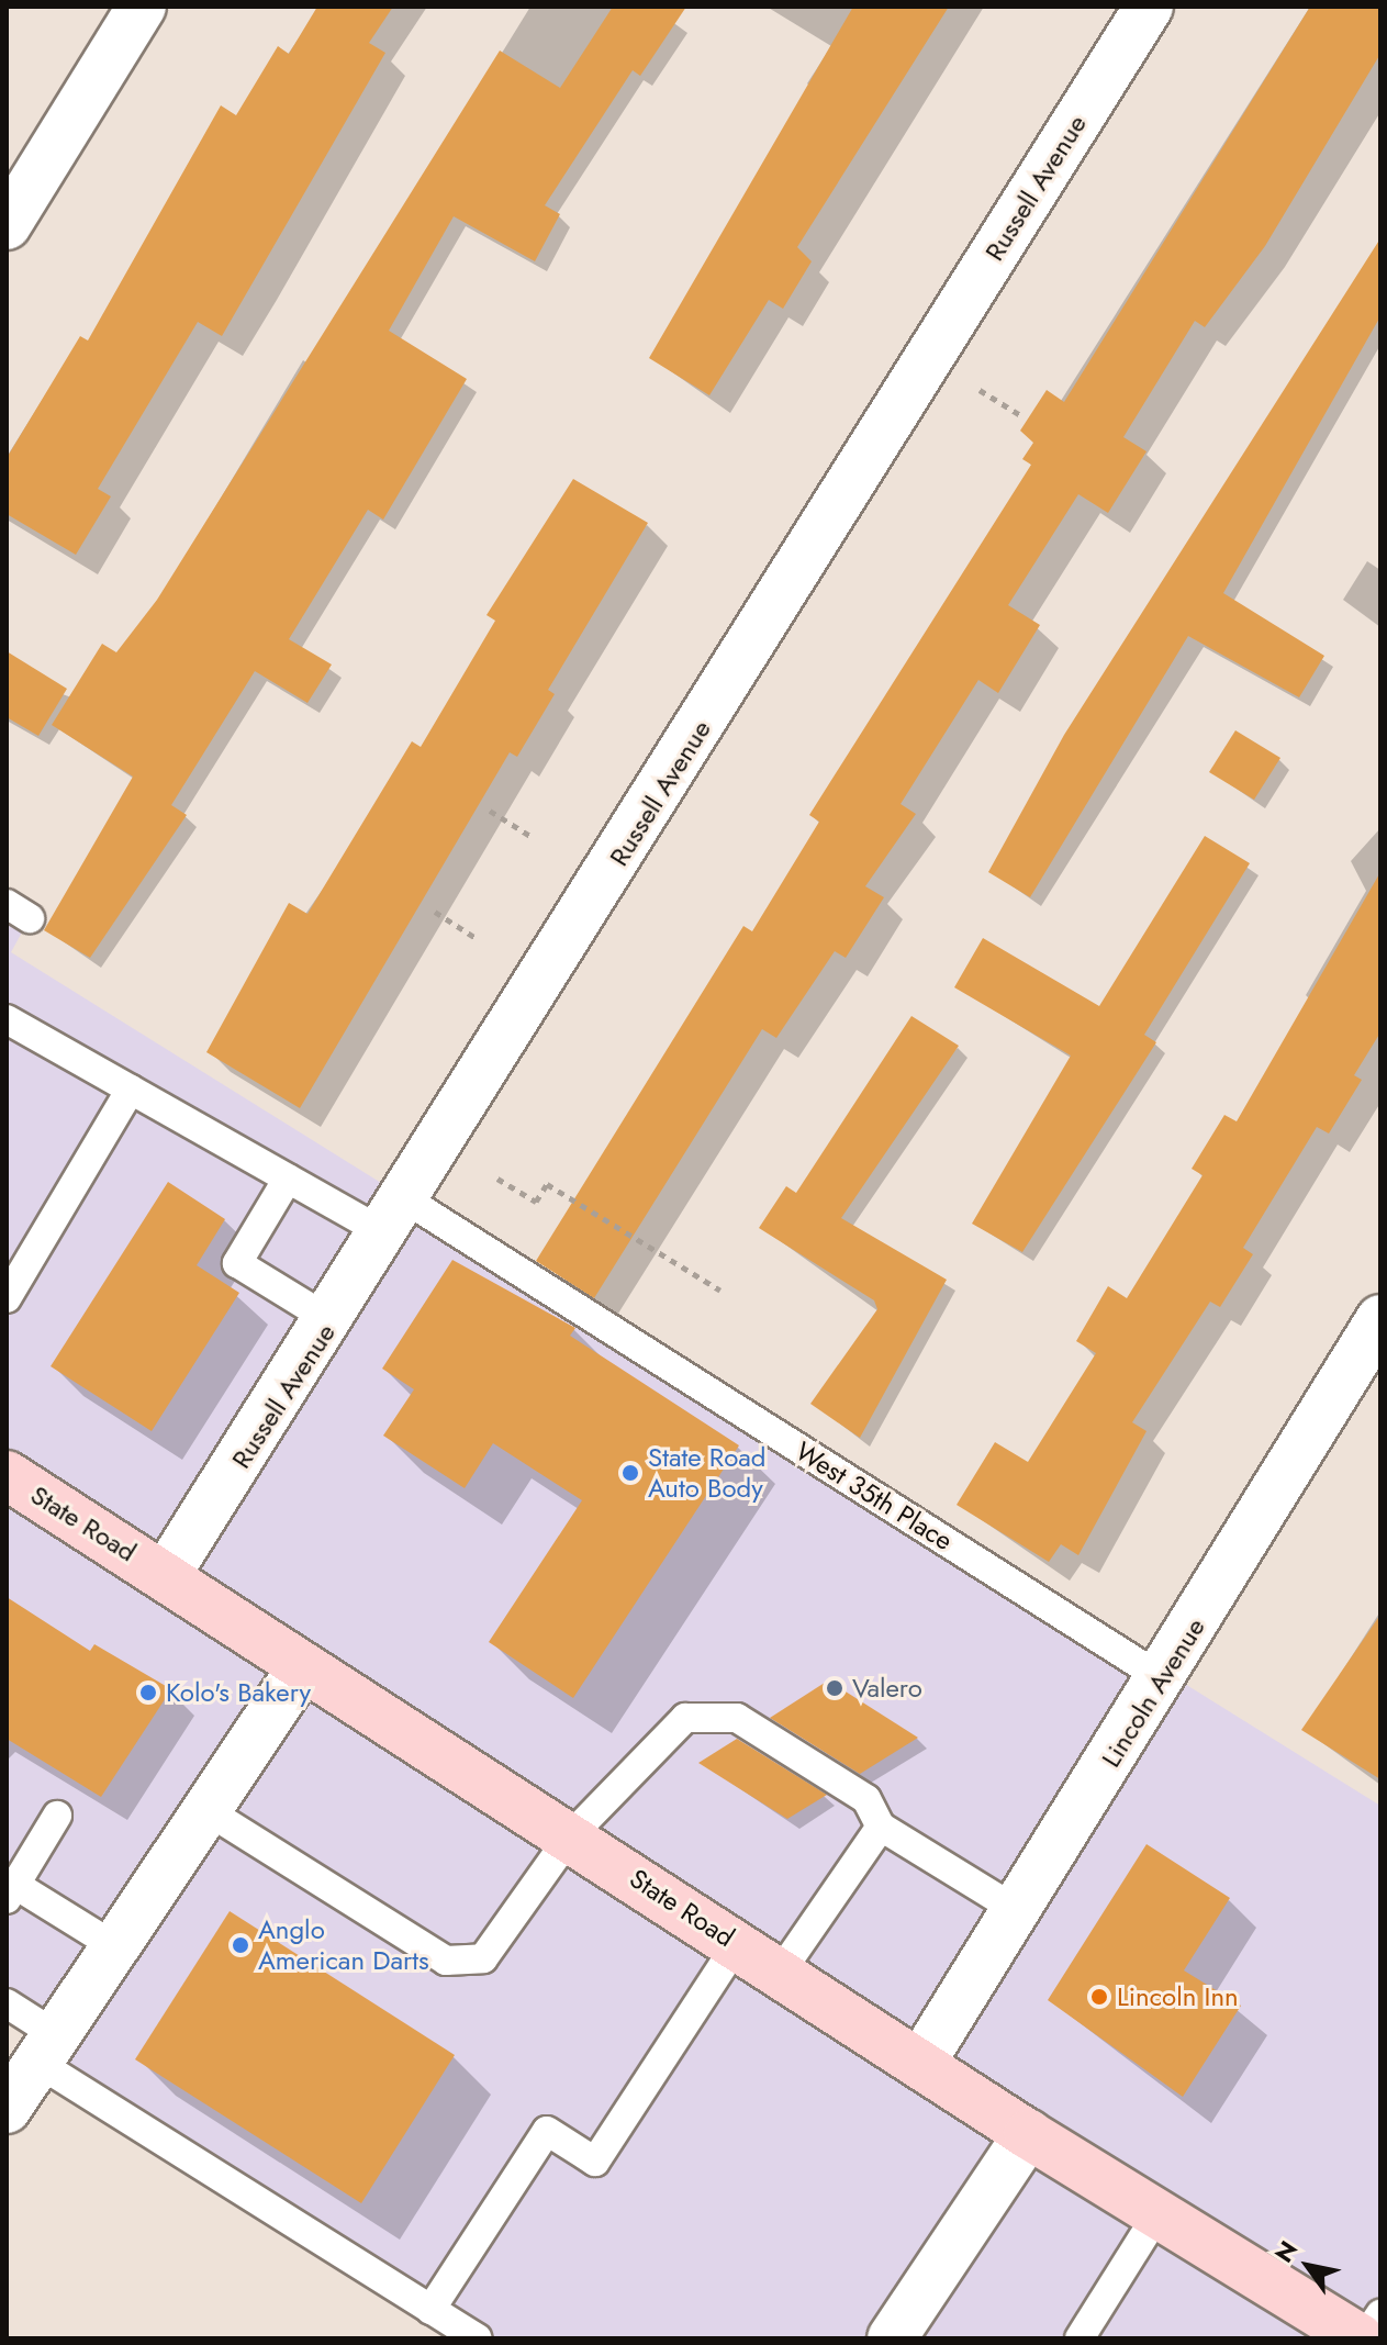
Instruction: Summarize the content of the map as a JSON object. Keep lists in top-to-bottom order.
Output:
{
  "streets": {
    "main road": ["State Road"],
    "street": ["Russell Avenue", "Lincoln Avenue"],
    "lane": ["West 35th Place"]
  },
  "crossings": [
    ["Russell Avenue", "West 35th Place"],
    ["Russell Avenue", "State Road"],
    ["West 35th Place", "Lincoln Avenue"],
    ["State Road", "Lincoln Avenue"]
  ],
  "places": [
    "State Road Auto Body",
    "Valero",
    "Kolo's Bakery",
    "Anglo American Darts",
    "Lincoln Inn"
  ],
  "north": "top left"
}
